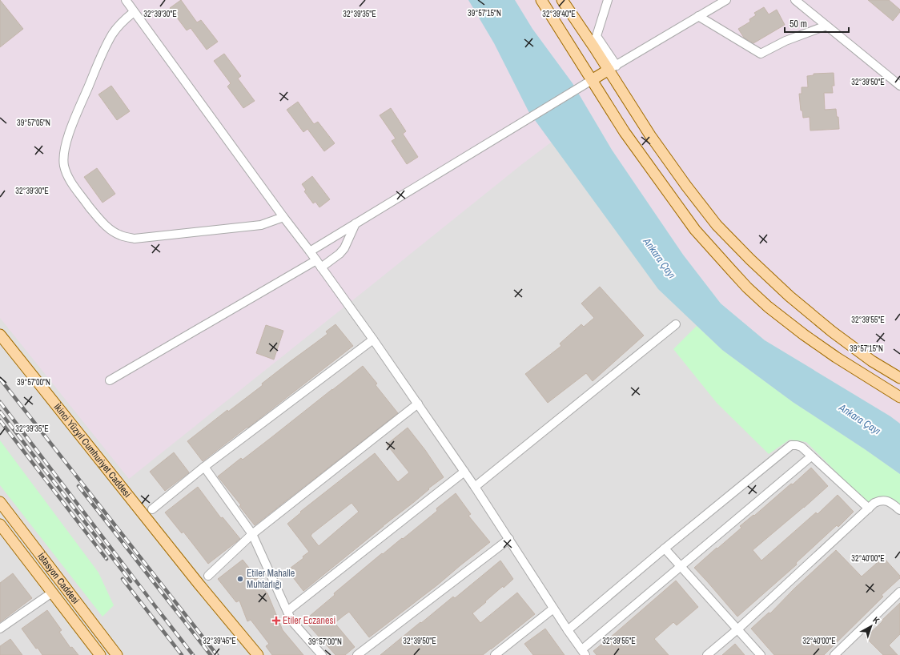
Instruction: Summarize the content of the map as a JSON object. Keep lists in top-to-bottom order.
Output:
{
  "streets": {
    "main road": ["İkinci Yüzyıl Cumhuriyet Caddesi", "İstasyon Caddesi"]
  },
  "water": ["Ankara Çayı"],
  "places": {
    "other": ["Etiler Mahalle Muhtarlığı"],
    "health": ["Etiler Eczanesi"]
  },
  "scale_bar": "50 m",
  "north": "top right",
  "coordinates": [
    "39°57'15\"N",
    "32°39'30\"E",
    "32°39'35\"E",
    "32°39'40\"E",
    "32°39'50\"E",
    "39°57'05\"N",
    "32°39'55\"E",
    "39°57'00\"N",
    "32°40'00\"E",
    "32°39'45\"E"
  ]
}
